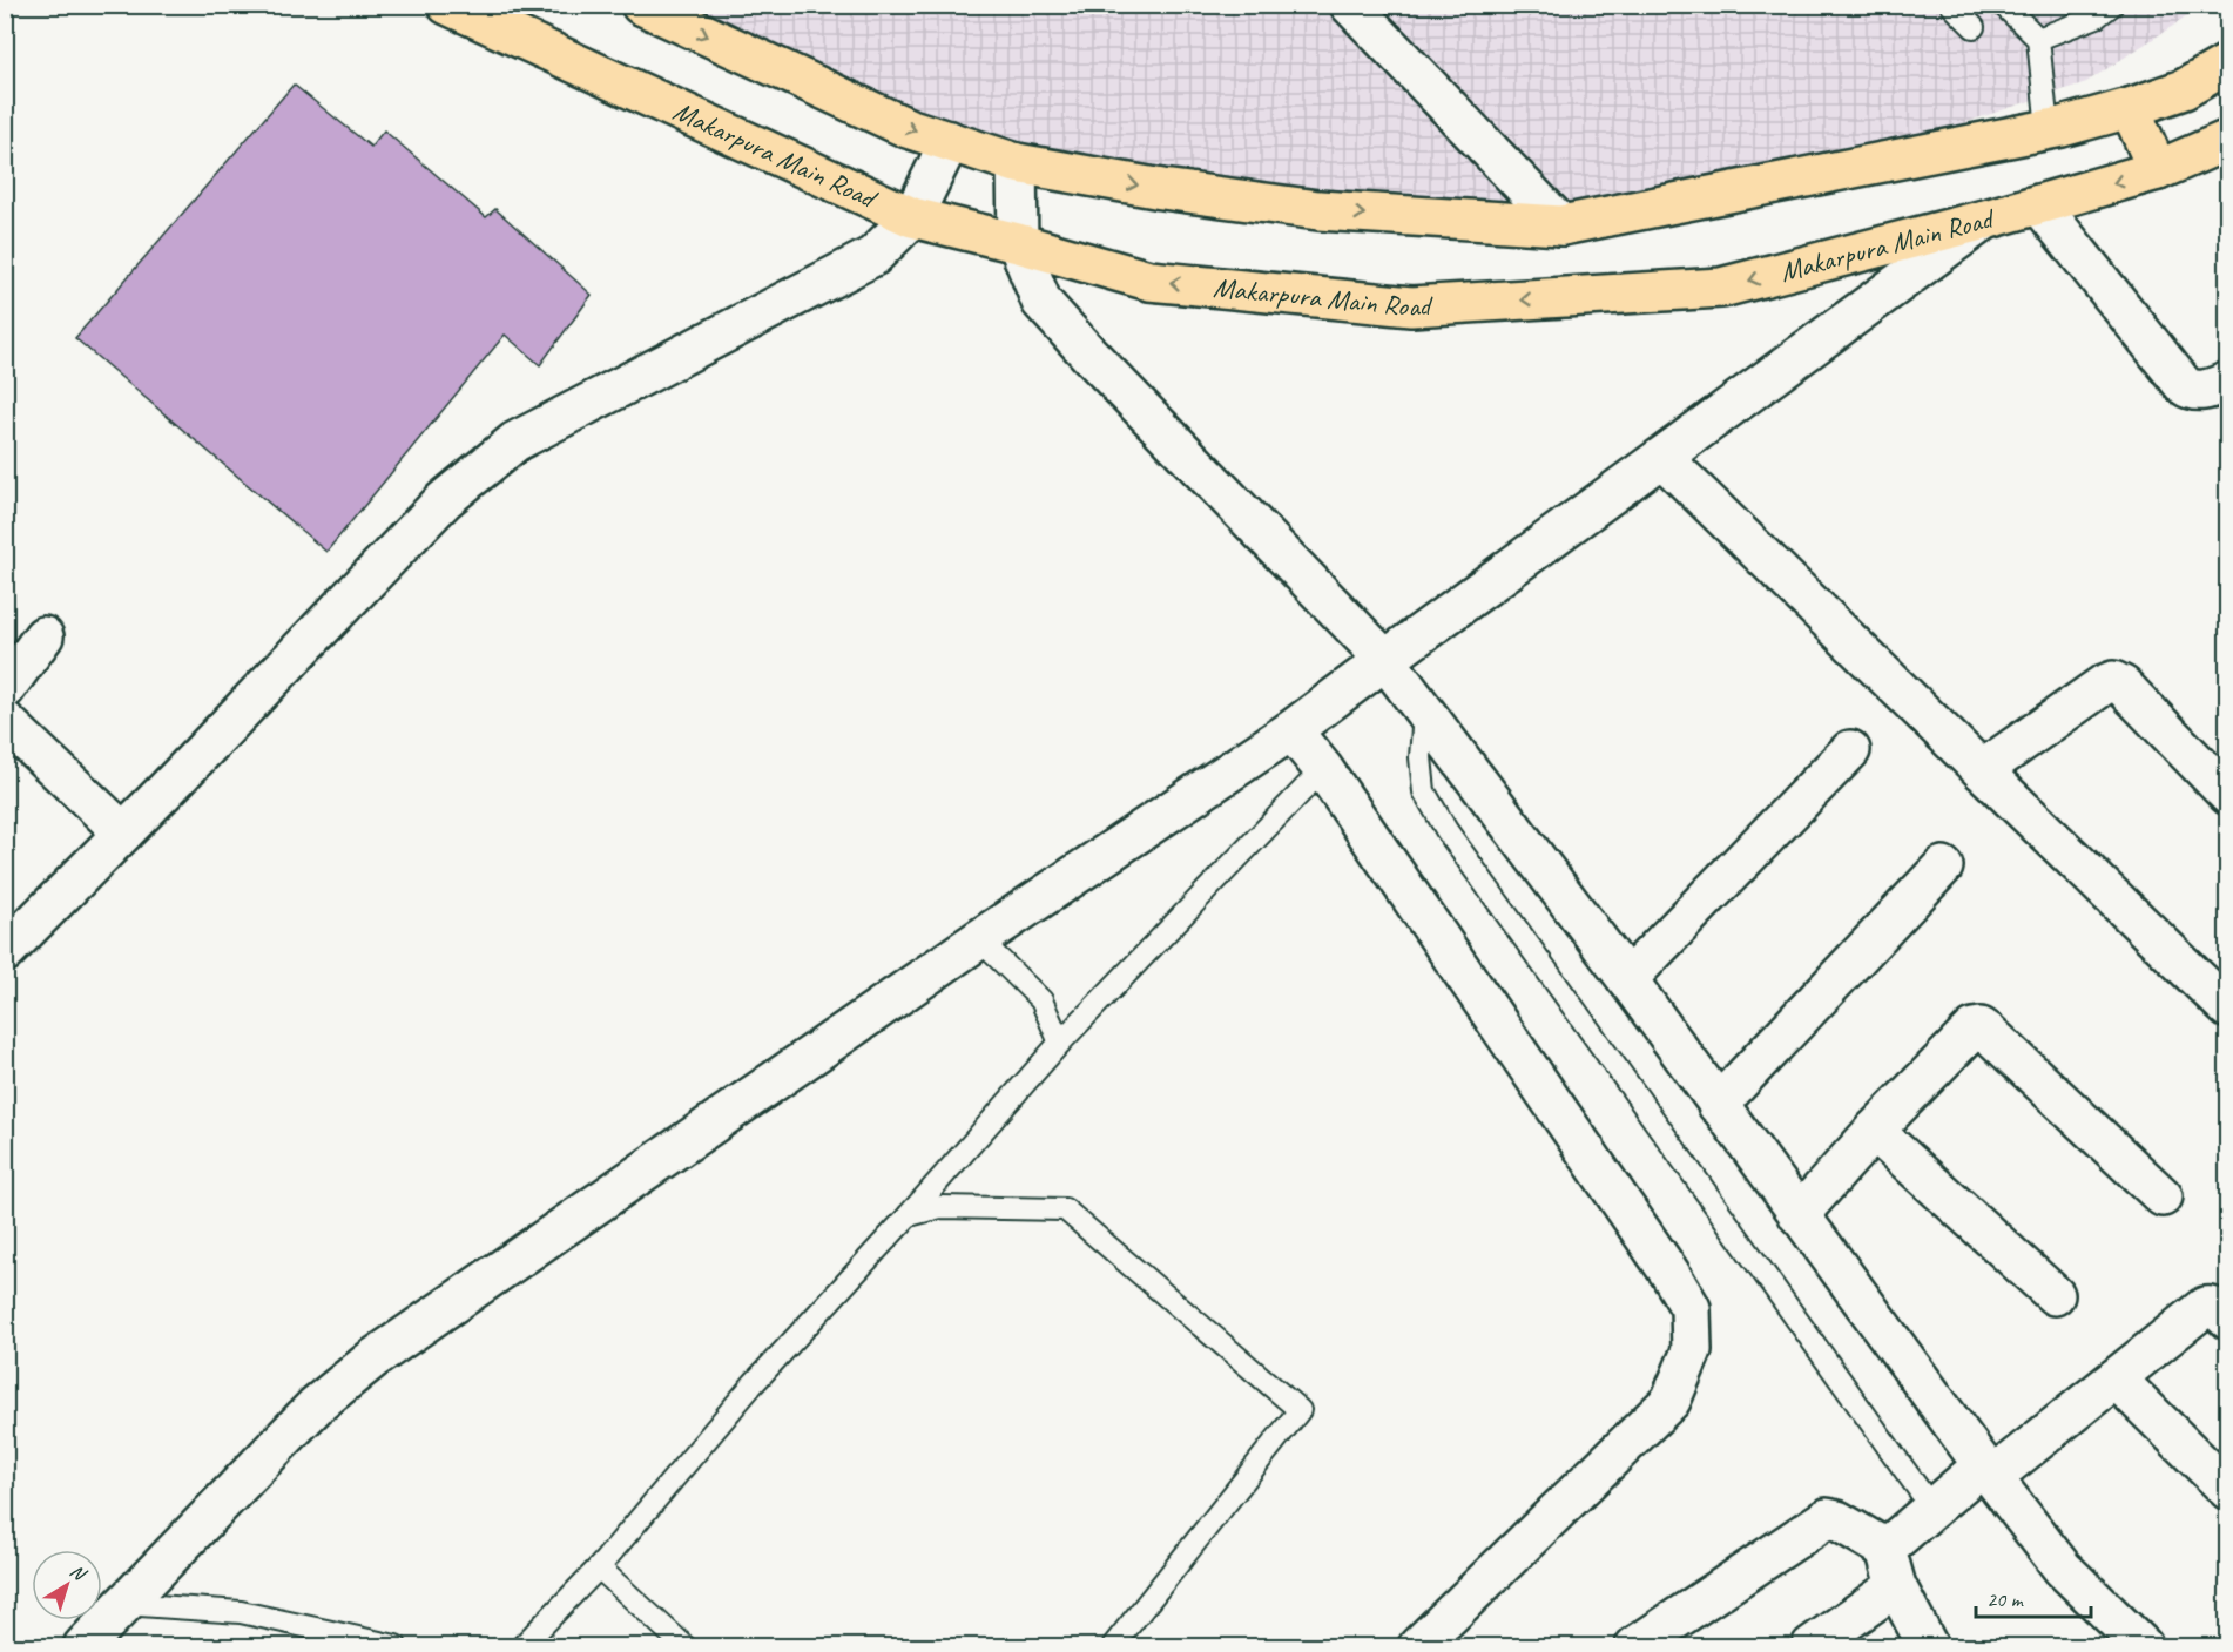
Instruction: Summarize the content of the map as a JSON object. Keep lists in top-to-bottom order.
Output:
{
  "streets": {
    "highway": ["Makarpura Main Road"]
  },
  "scale_bar": "20 m",
  "north": "top right"
}
